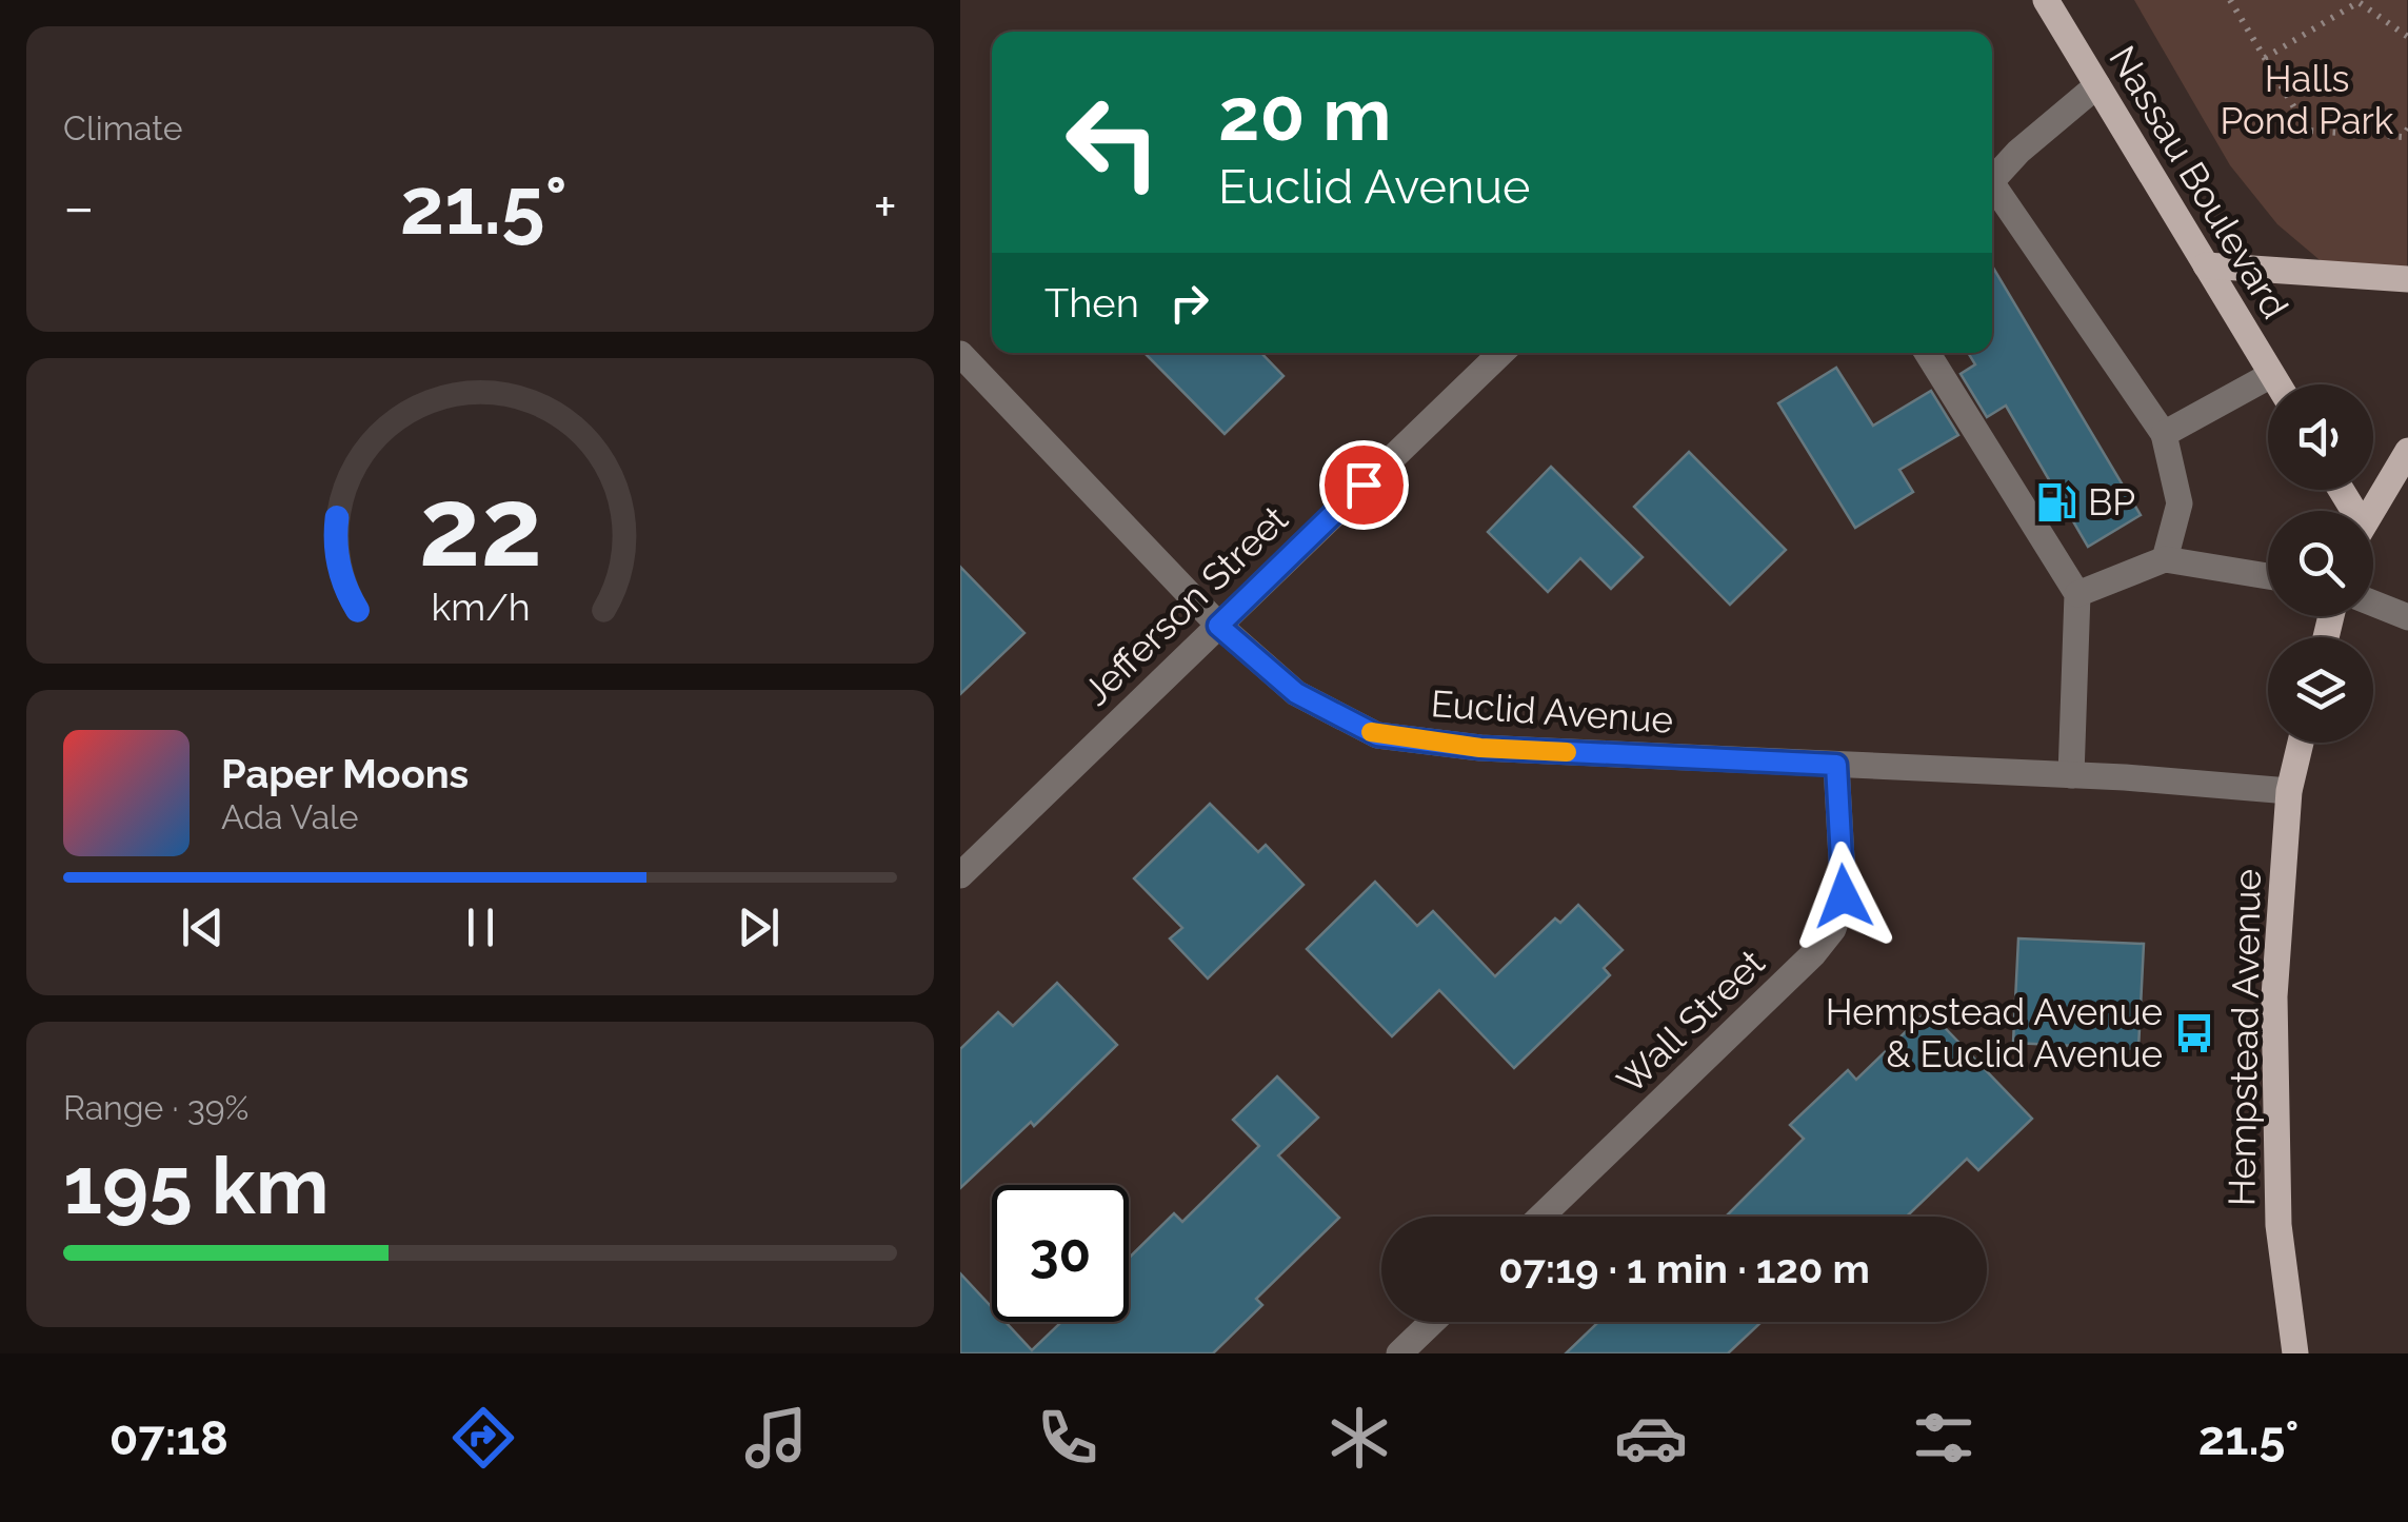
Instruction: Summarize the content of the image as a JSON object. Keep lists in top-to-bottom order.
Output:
{
  "streets": {
    "main road": ["Nassau Boulevard", "Hempstead Avenue"],
    "street": ["Jefferson Street", "Euclid Avenue", "Wall Street"]
  },
  "crossings": [
    ["Jefferson Street", "Euclid Avenue"],
    ["Euclid Avenue", "Wall Street"],
    ["Euclid Avenue", "Hempstead Avenue"]
  ],
  "parks": ["Halls Pond Park"],
  "places": {
    "fuel station": ["BP"],
    "bus stop": ["Hempstead Avenue & Euclid Avenue"]
  },
  "page": {
    "tile": [
      "Climate",
      ["Range · 39%", "195 km"]
    ],
    "turn": ["20 m", "Euclid Avenue"],
    "heat": ["−", "21.5°", "+"],
    "then": "Then",
    "song": ["Paper Moons", "Ada Vale"],
    "limit": "30",
    "trip": "07:19 · 1 min · 120 m",
    "tabs": ["07:18", "21.5°"],
    "gauge": ["22", "km/h"]
  }
}
